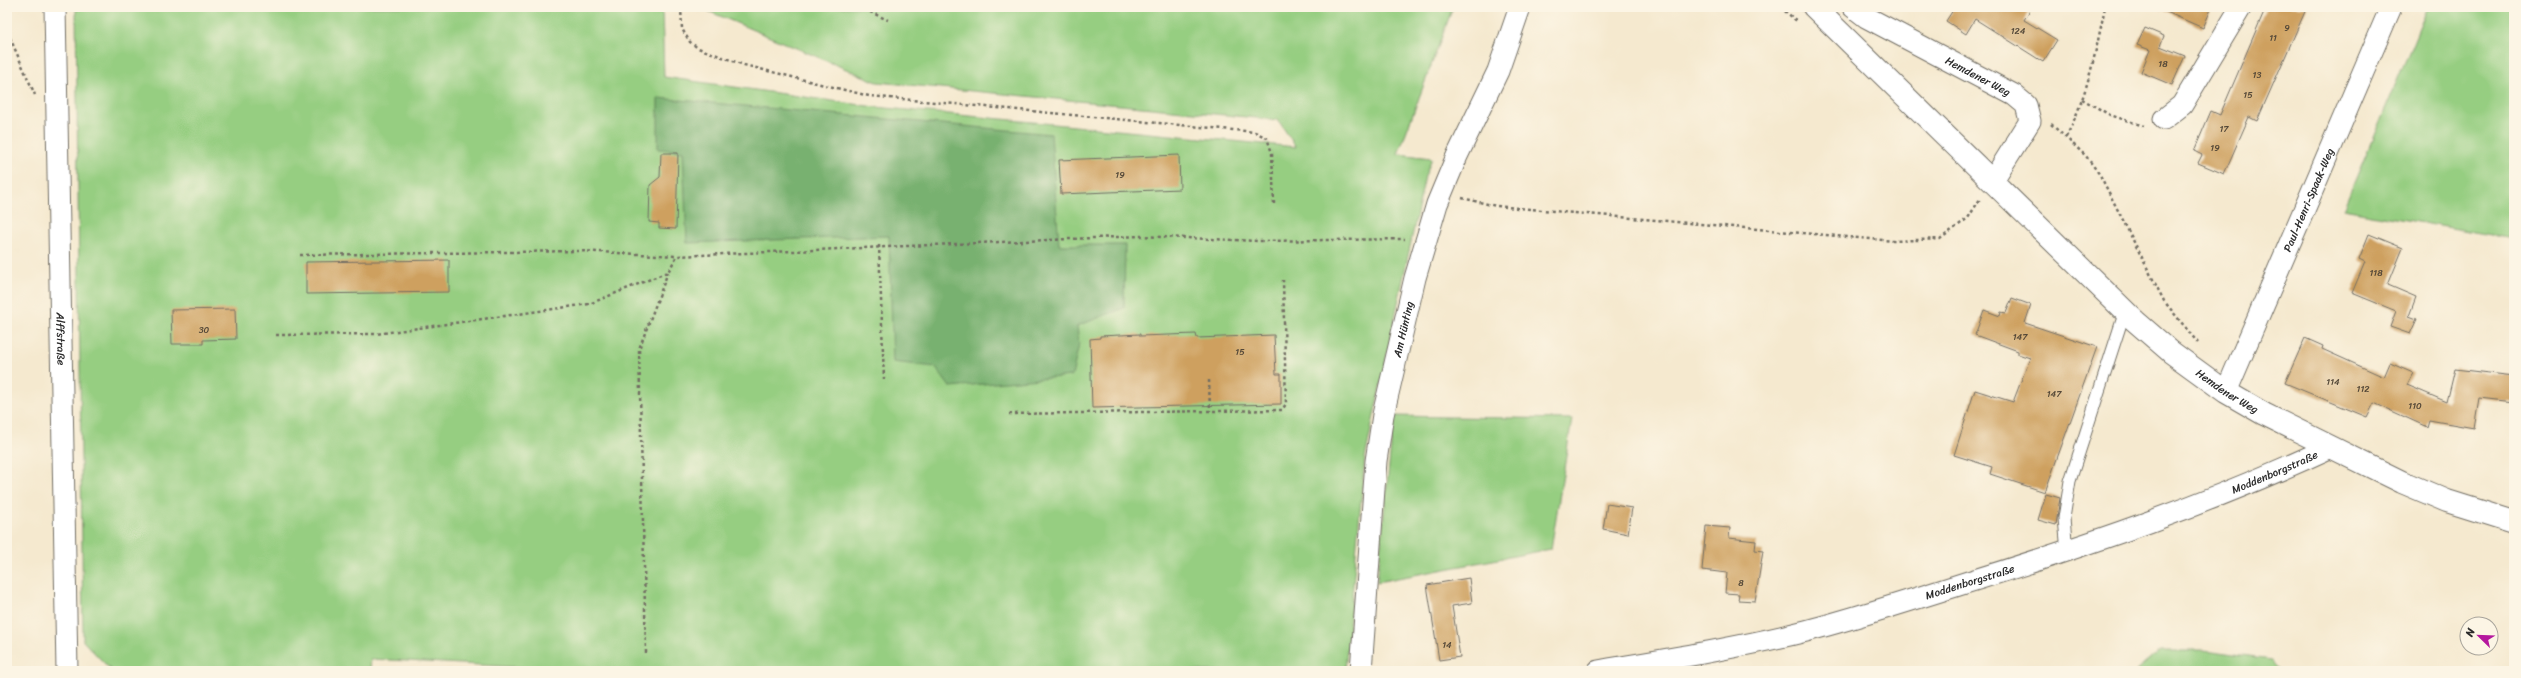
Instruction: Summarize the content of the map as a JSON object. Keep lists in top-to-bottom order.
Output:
{
  "streets": {
    "street": [
      "Hemdener Weg",
      "Paul-Henri-Spaak-Weg",
      "Am Hünting",
      "Alffstraße",
      "Moddenborgstraße"
    ]
  },
  "crossings": [
    ["Hemdener Weg", "Paul-Henri-Spaak-Weg"],
    ["Hemdener Weg", "Moddenborgstraße"]
  ],
  "house_numbers": [
    "9",
    "124",
    "11",
    "18",
    "13",
    "15",
    "17",
    "19",
    "19",
    "118",
    "30",
    "147",
    "15",
    "114",
    "112",
    "147",
    "110",
    "8",
    "14"
  ],
  "north": "top left"
}
